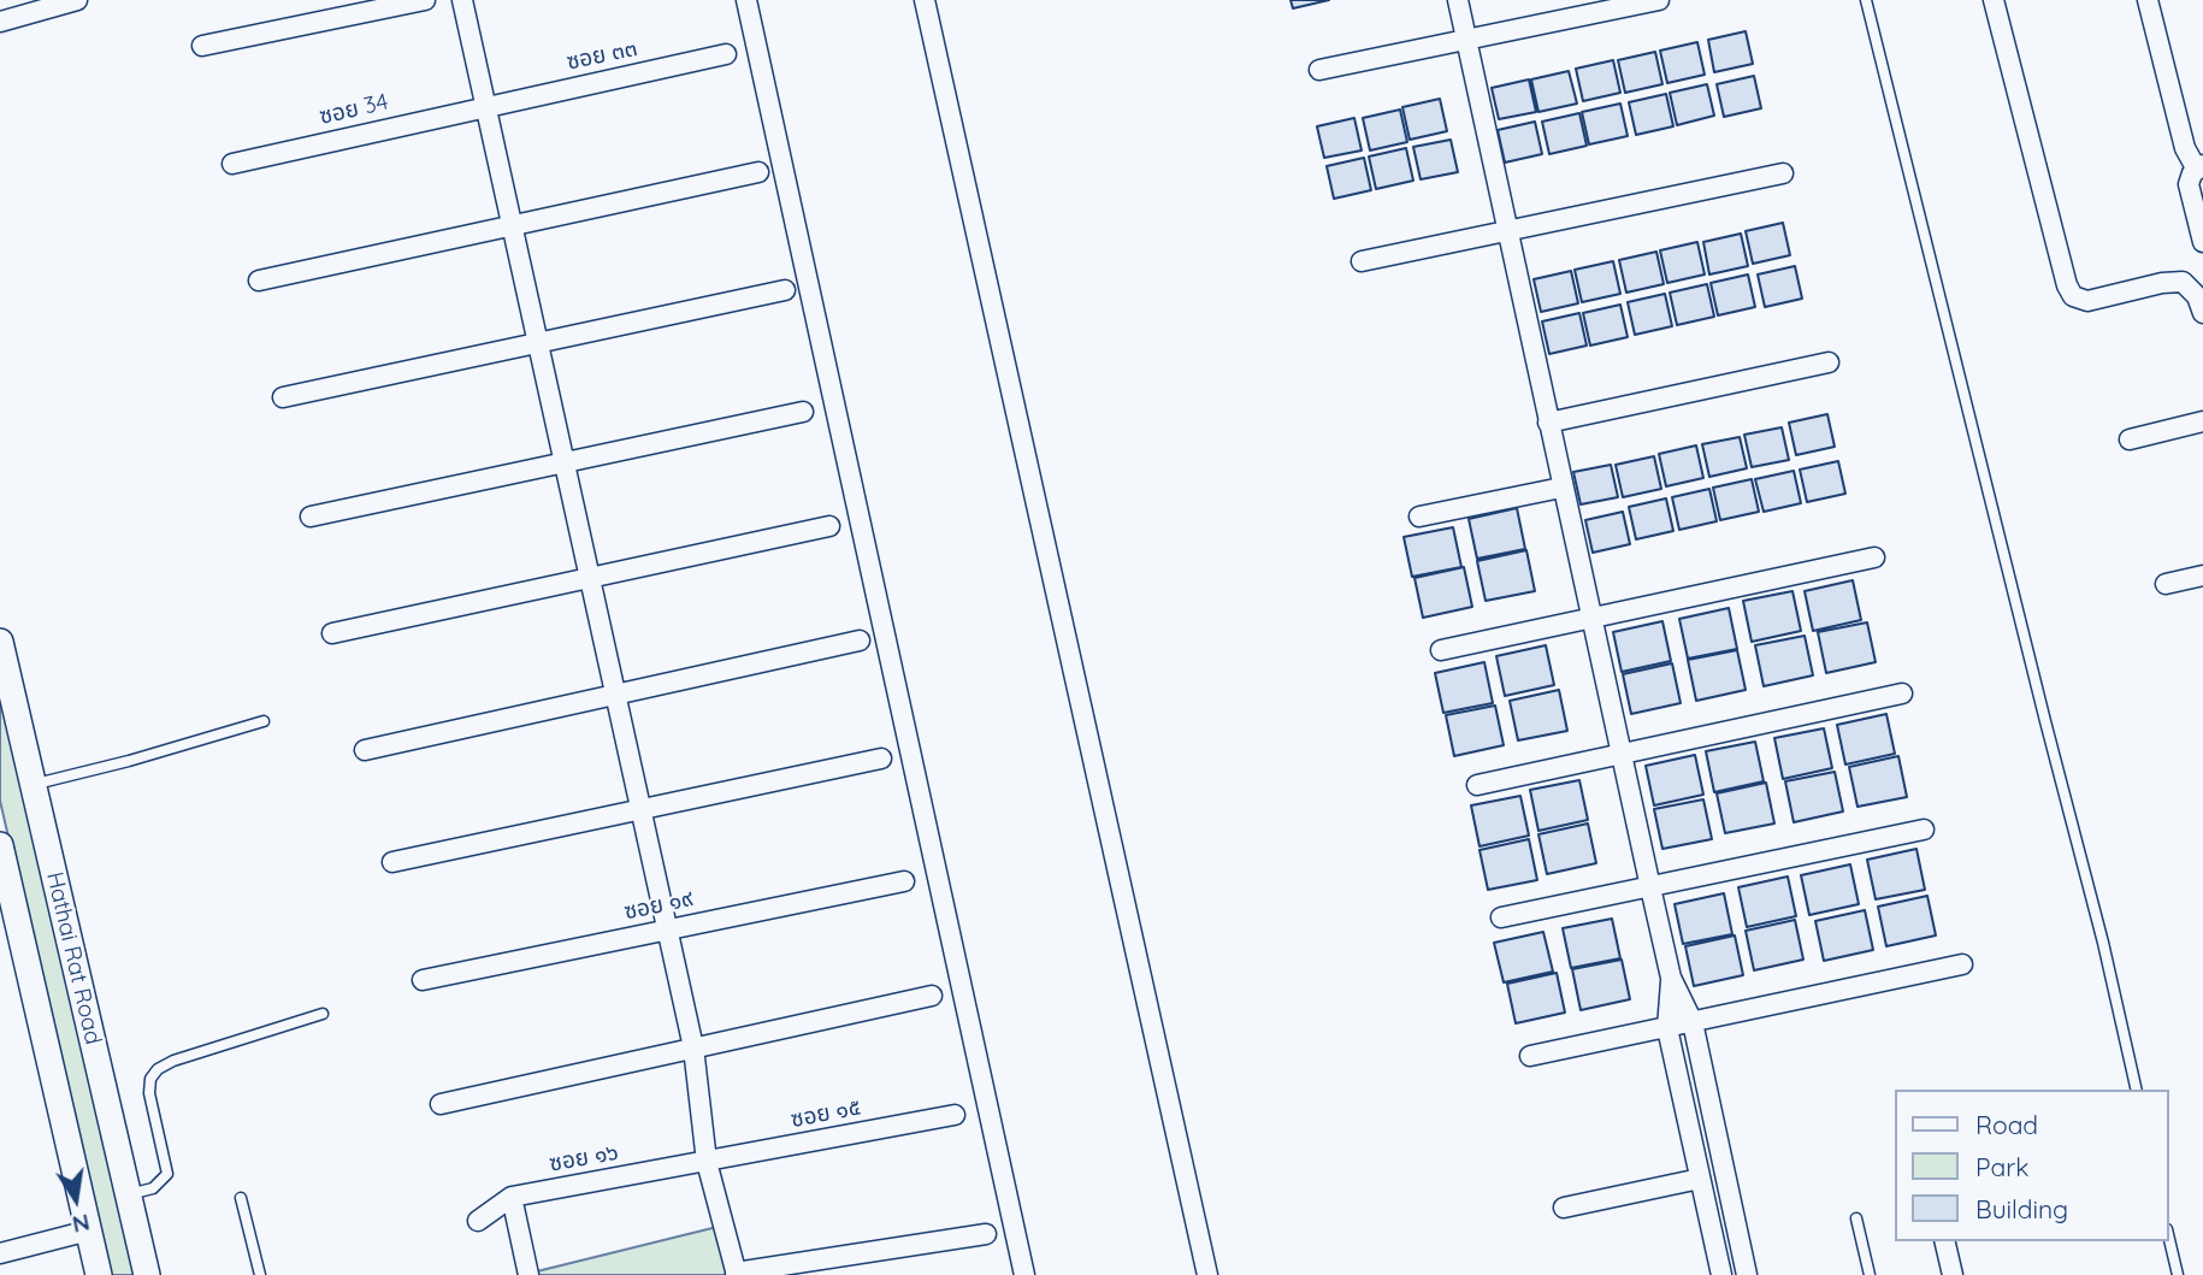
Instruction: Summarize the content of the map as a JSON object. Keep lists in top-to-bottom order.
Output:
{
  "streets": {
    "main road": ["Hathai Rat Road"],
    "street": [
      "ซอย ๓๓",
      "ซอย 34",
      "ซอย ๑๙",
      "ซอย ๑๕",
      "ซอย ๑๖"
    ]
  },
  "crossings": [
    ["ซอย ๓๓", "ซอย 34"],
    ["ซอย ๑๕", "ซอย ๑๖"]
  ],
  "legend": ["Road", "Park", "Building"],
  "north": "bottom"
}
